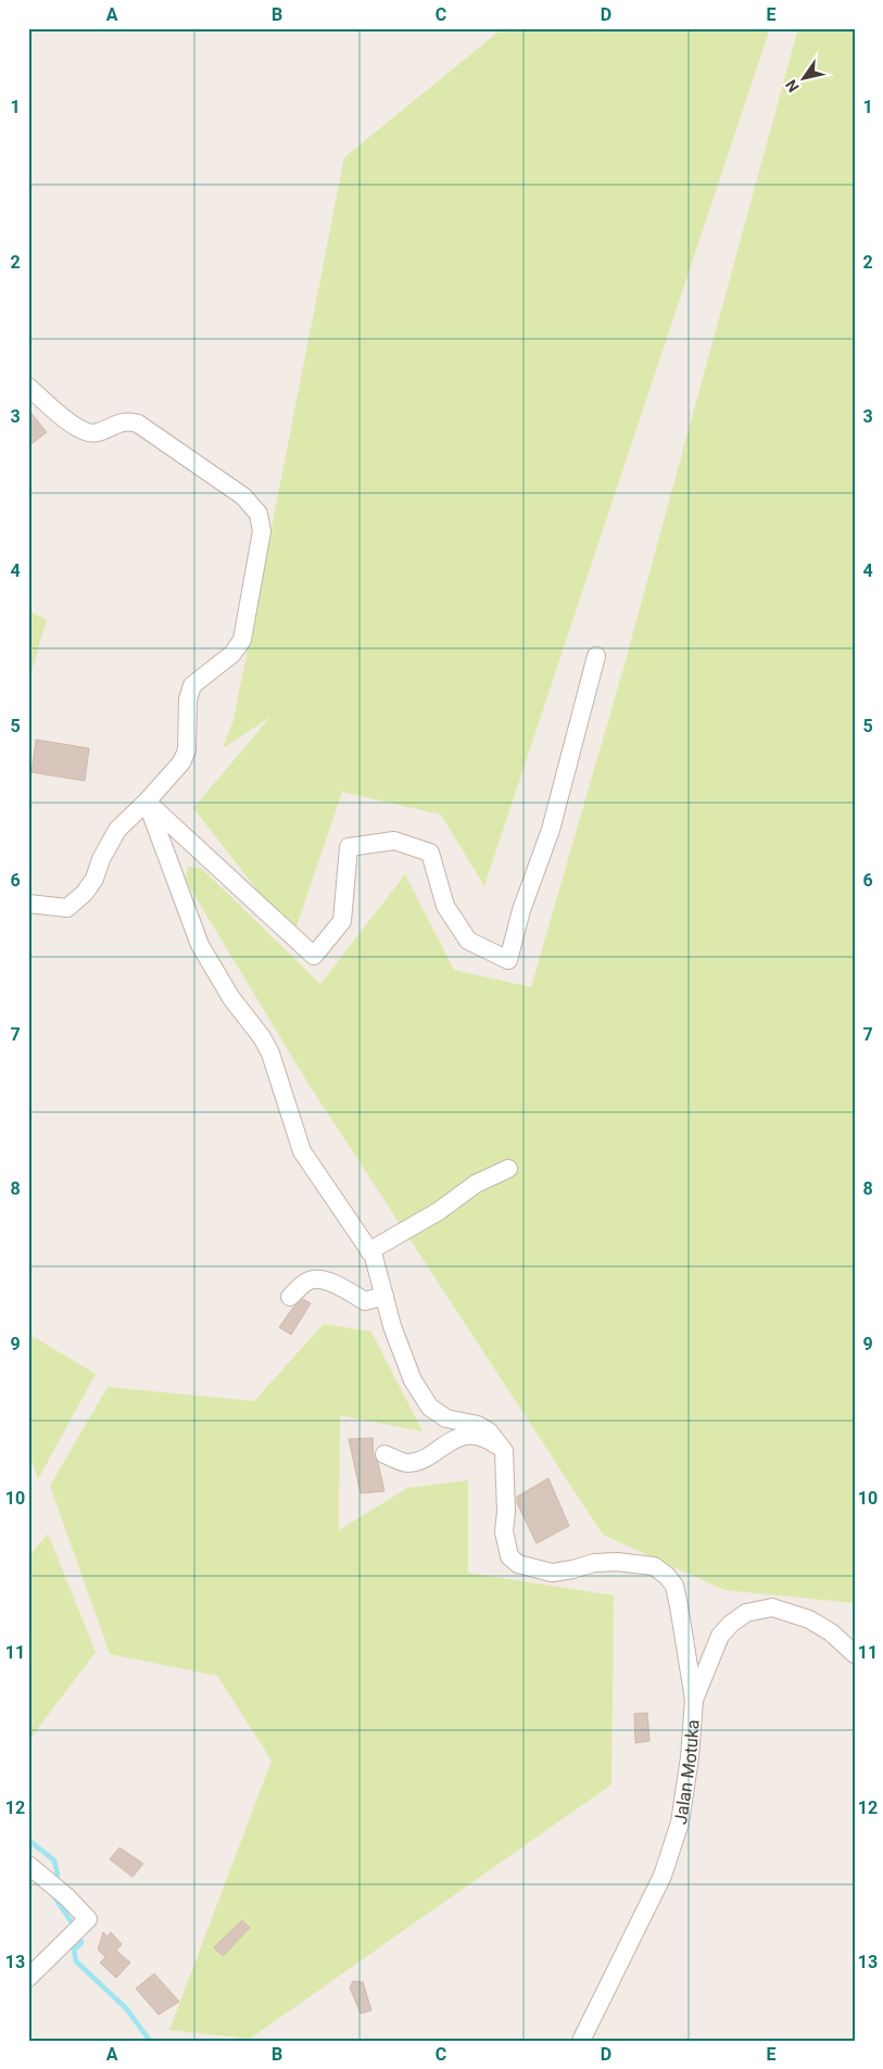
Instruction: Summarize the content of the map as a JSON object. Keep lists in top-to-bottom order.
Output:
{
  "streets": {
    "street": ["Jalan Motuka"]
  },
  "north": "bottom left",
  "grid": {
    "columns": [
      "A",
      "B",
      "C",
      "D",
      "E"
    ],
    "rows": [
      "1",
      "2",
      "3",
      "4",
      "5",
      "6",
      "7",
      "8",
      "9",
      "10",
      "11",
      "12",
      "13"
    ]
  }
}
